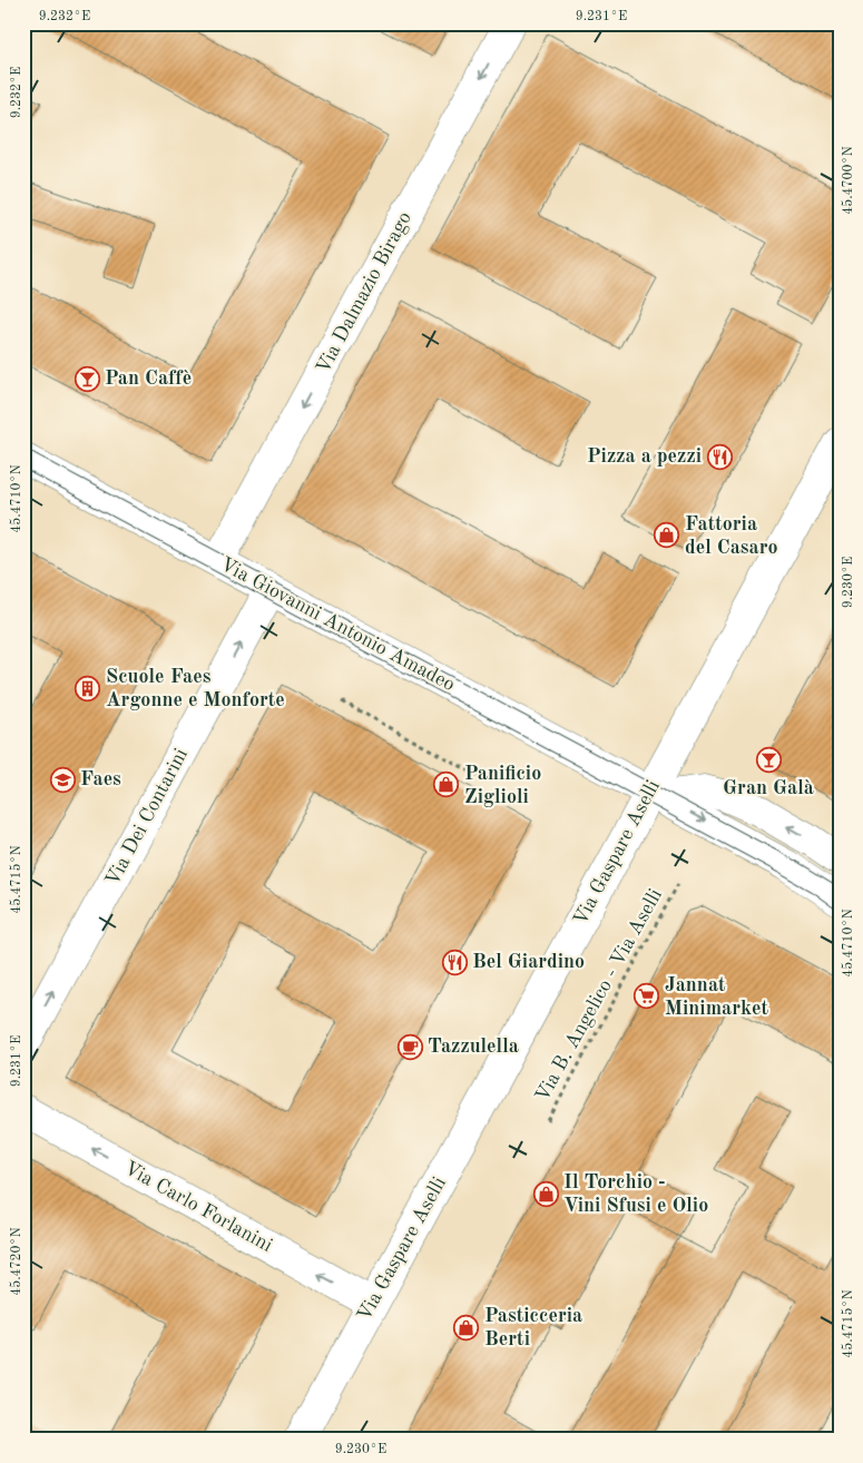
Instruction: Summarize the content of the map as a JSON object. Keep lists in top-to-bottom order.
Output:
{
  "streets": {
    "street": [
      "Via Dalmazio Birago",
      "Via Giovanni Antonio Amadeo",
      "Via Dei Contarini",
      "Via Gaspare Aselli",
      "Via Carlo Forlanini"
    ],
    "path": ["Via B. Angelico - Via Aselli"]
  },
  "crossings": [
    ["Via Dalmazio Birago", "Via Giovanni Antonio Amadeo"],
    ["Via Giovanni Antonio Amadeo", "Via Dei Contarini"],
    ["Via Giovanni Antonio Amadeo", "Via Gaspare Aselli"],
    ["Via Gaspare Aselli", "Via Carlo Forlanini"]
  ],
  "one_way": ["Via Dalmazio Birago", "Via Dei Contarini", "Via Carlo Forlanini"],
  "places": {
    "bar": ["Pan Caffè", "Gran Galà"],
    "restaurant": ["Pizza a pezzi", "Bel Giardino"],
    "shop": [
      "Fattoria del Casaro",
      "Panificio Ziglioli",
      "Il Torchio - Vini Sfusi e Olio",
      "Pasticceria Berti"
    ],
    "building": ["Scuole Faes Argonne e Monforte"],
    "school or university": ["Faes"],
    "supermarket": ["Jannat Minimarket"],
    "cafe": ["Tazzulella"]
  },
  "coordinates": [
    "9.232°E",
    "9.231°E",
    "45.4700°N",
    "45.4710°N",
    "9.230°E",
    "45.4715°N",
    "45.4720°N"
  ]
}
